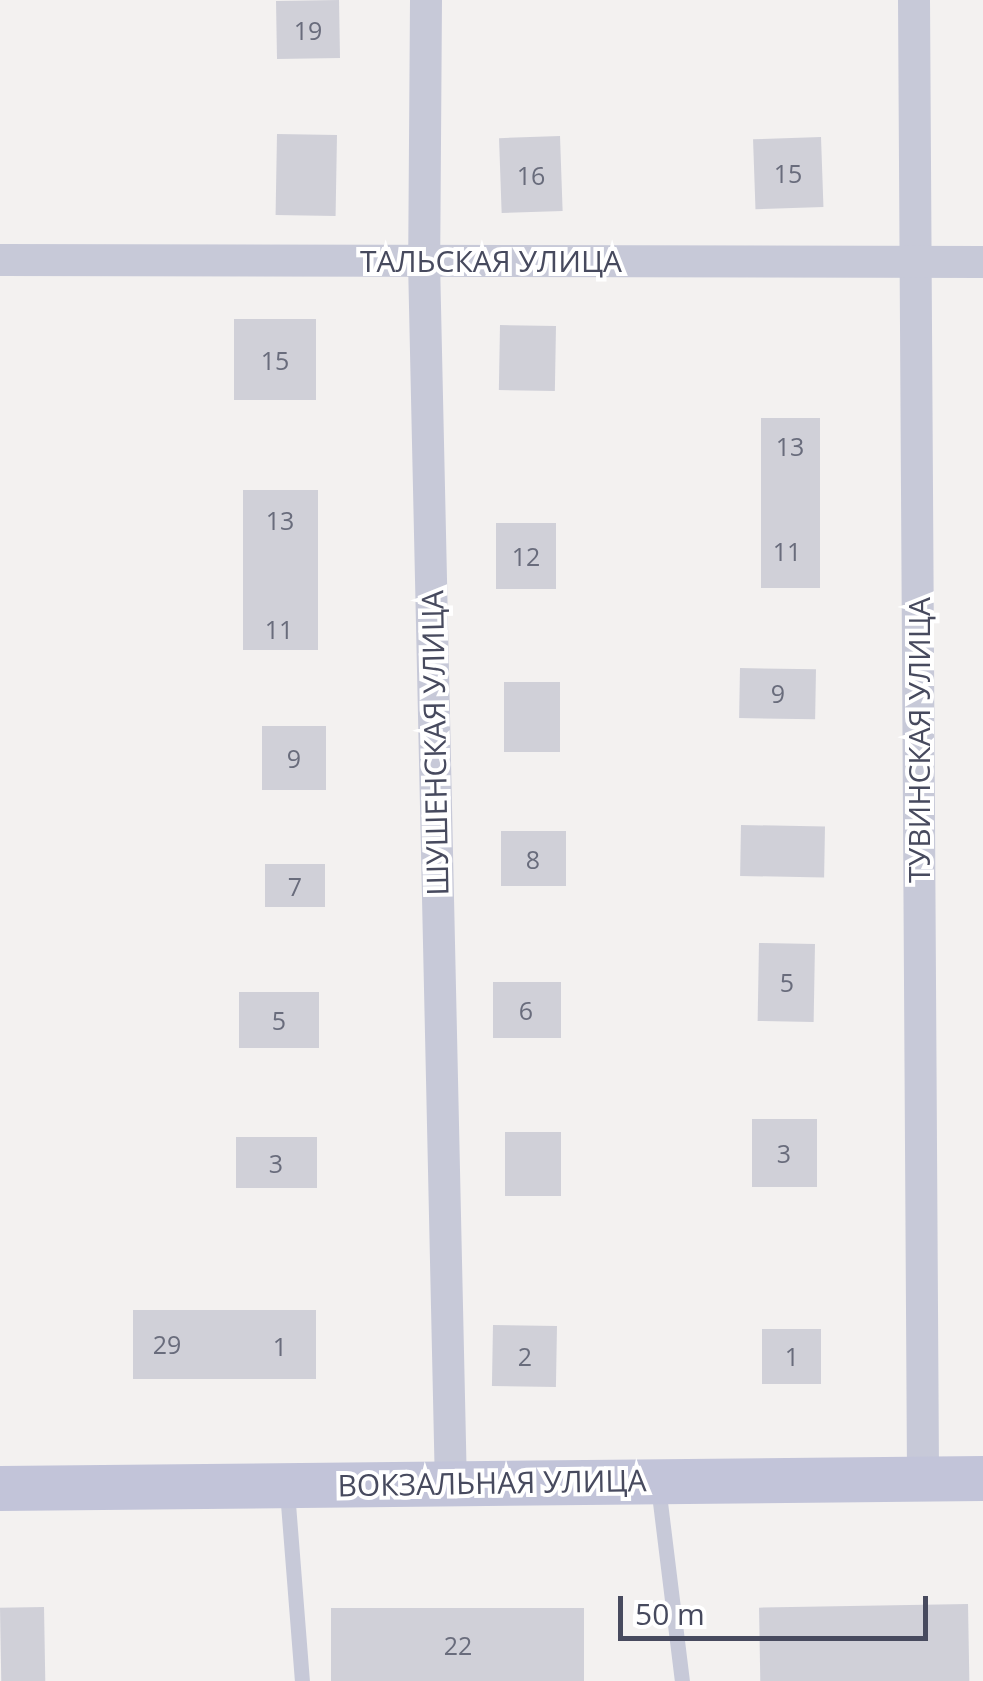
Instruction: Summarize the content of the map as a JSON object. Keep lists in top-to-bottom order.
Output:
{
  "streets": {
    "street": [
      "ТАЛЬСКАЯ УЛИЦА",
      "ТУВИНСКАЯ УЛИЦА",
      "ШУШЕНСКАЯ УЛИЦА",
      "ВОКЗАЛЬНАЯ УЛИЦА"
    ]
  },
  "crossings": [
    ["ТАЛЬСКАЯ УЛИЦА", "ТУВИНСКАЯ УЛИЦА"],
    ["ТАЛЬСКАЯ УЛИЦА", "ШУШЕНСКАЯ УЛИЦА"],
    ["ТУВИНСКАЯ УЛИЦА", "ВОКЗАЛЬНАЯ УЛИЦА"],
    ["ШУШЕНСКАЯ УЛИЦА", "ВОКЗАЛЬНАЯ УЛИЦА"]
  ],
  "house_numbers": [
    "19",
    "15",
    "16",
    "15",
    "13",
    "13",
    "11",
    "12",
    "11",
    "9",
    "9",
    "8",
    "7",
    "5",
    "6",
    "5",
    "3",
    "3",
    "29",
    "1",
    "2",
    "1",
    "22"
  ],
  "scale_bar": "50 m"
}
